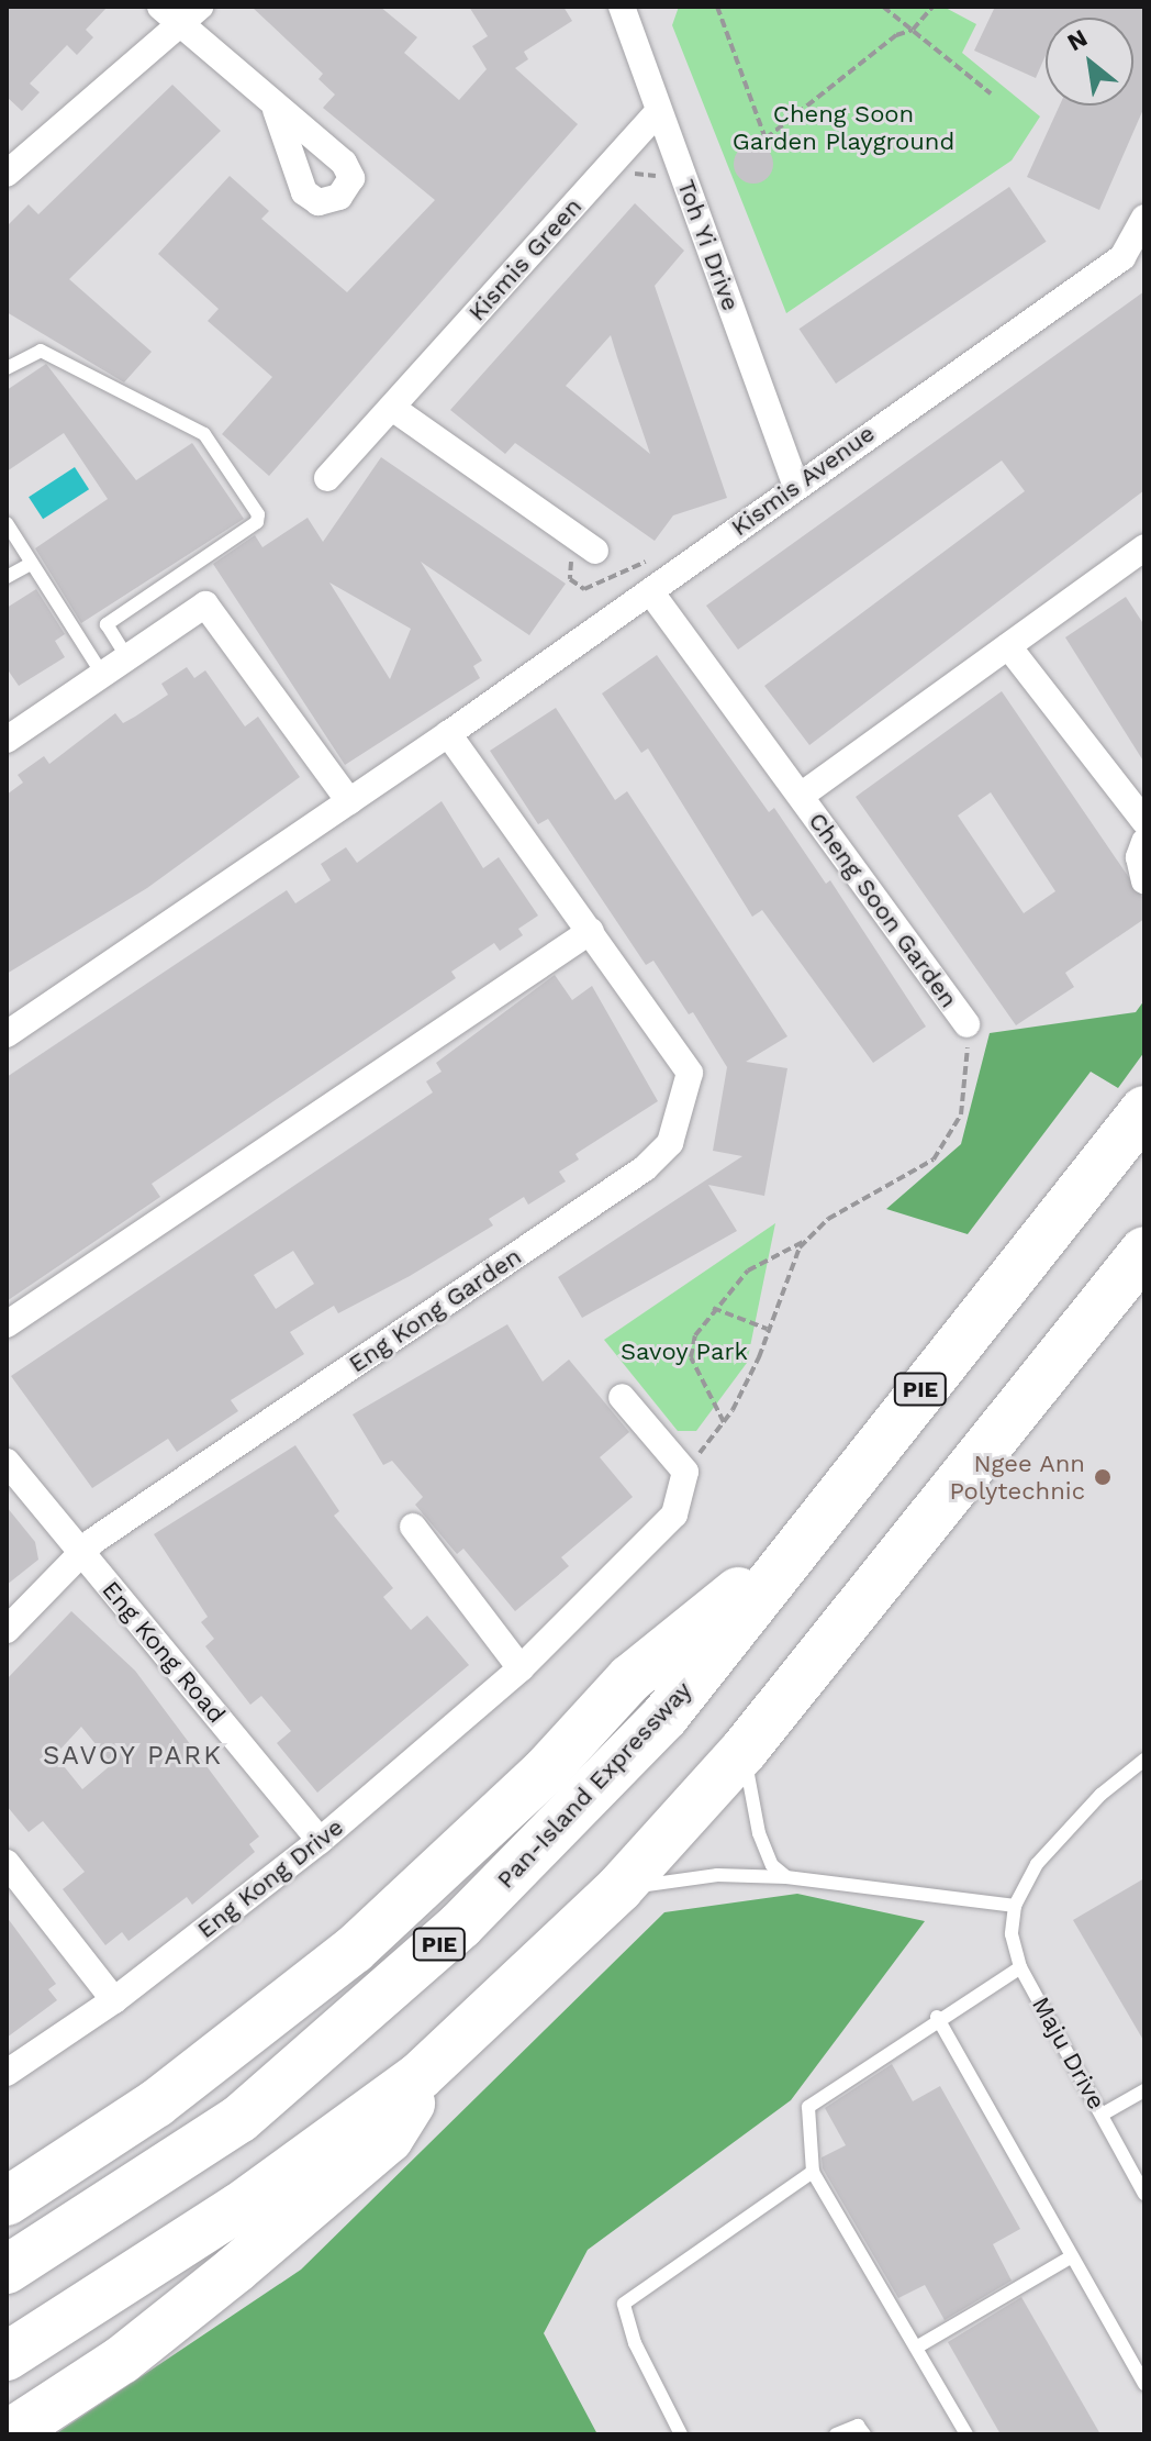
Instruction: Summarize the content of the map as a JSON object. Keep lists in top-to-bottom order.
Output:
{
  "streets": {
    "highway": ["PIE", "Pan-Island Expressway"],
    "street": [
      "Toh Yi Drive",
      "Kismis Green",
      "Kismis Avenue",
      "Cheng Soon Garden",
      "Eng Kong Garden",
      "Eng Kong Road",
      "Eng Kong Drive"
    ],
    "lane": ["Maju Drive"]
  },
  "crossings": [
    ["Toh Yi Drive", "Kismis Green"],
    ["Toh Yi Drive", "Kismis Avenue"],
    ["Kismis Avenue", "Cheng Soon Garden"],
    ["Kismis Avenue", "Eng Kong Garden"],
    ["Eng Kong Garden", "Eng Kong Road"],
    ["Eng Kong Road", "Eng Kong Drive"]
  ],
  "districts": ["SAVOY PARK"],
  "parks": ["Cheng Soon Garden Playground", "Savoy Park"],
  "places": ["Ngee Ann Polytechnic"],
  "north": "top left"
}
